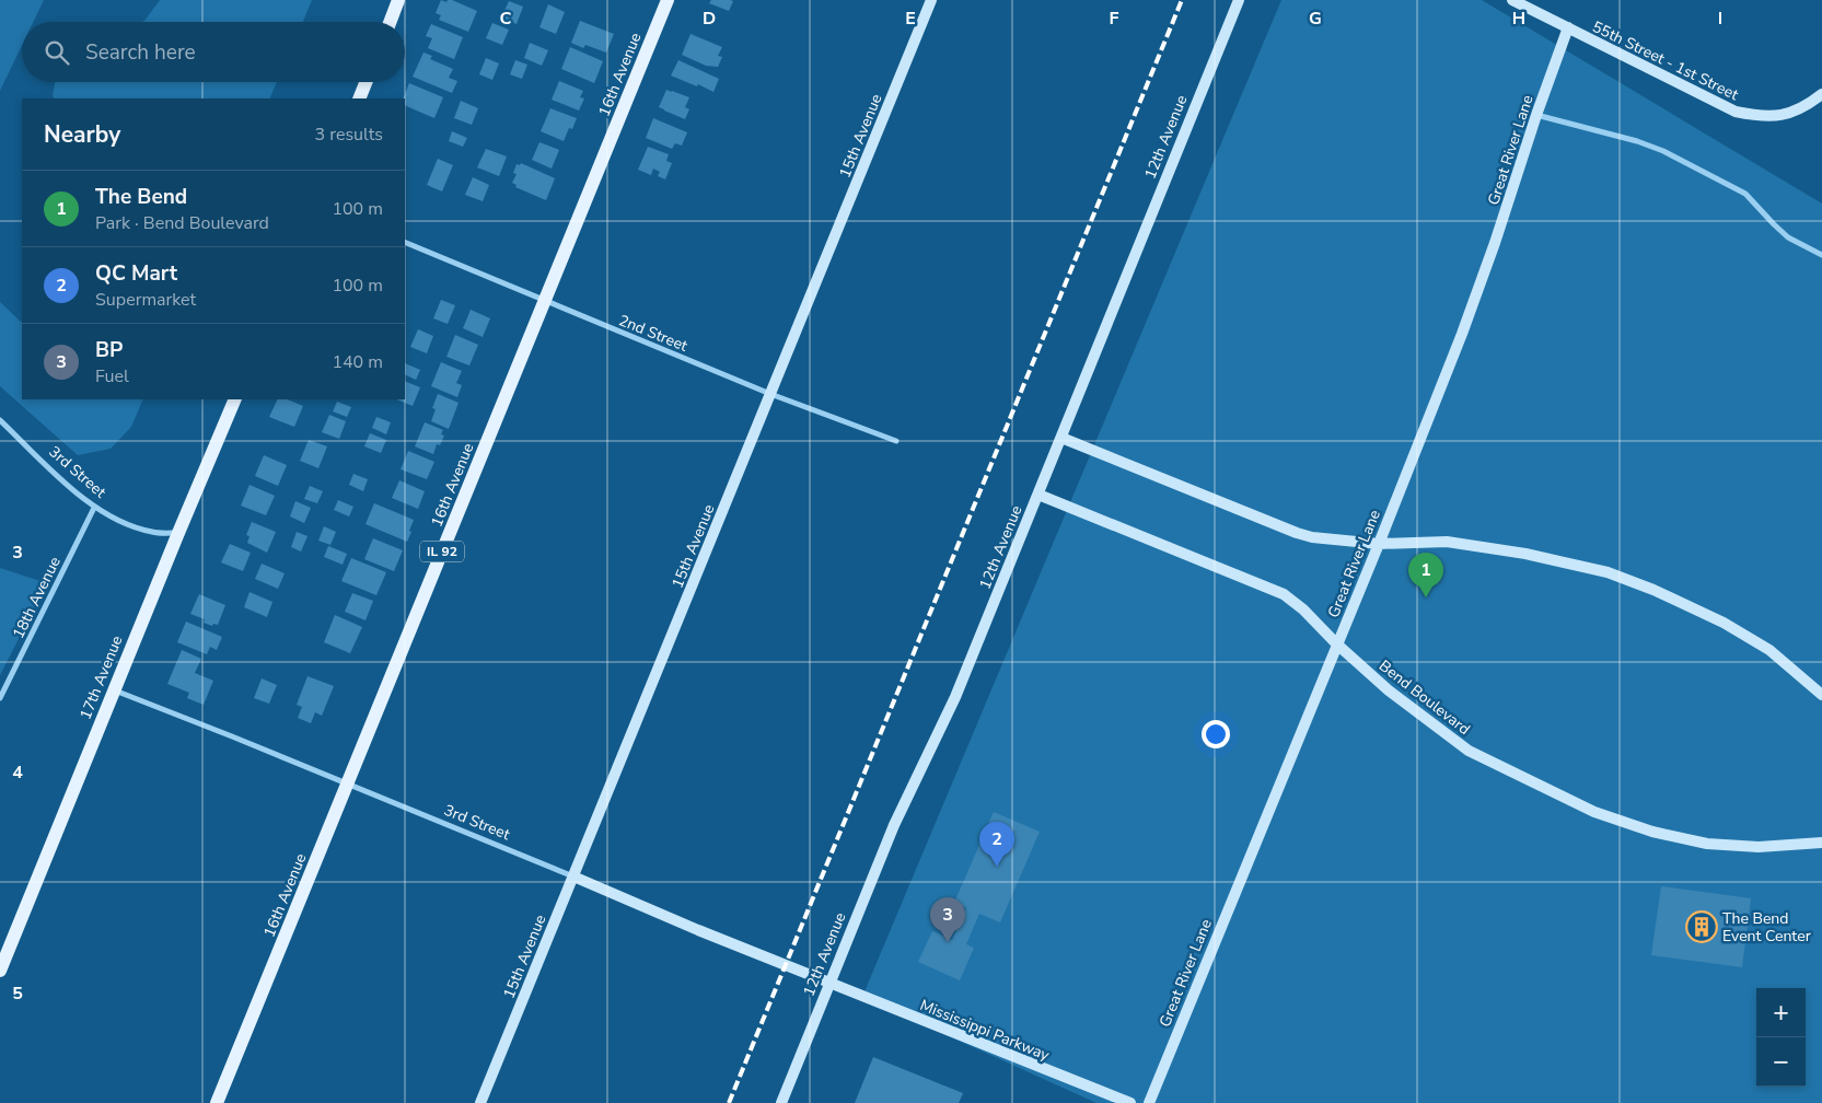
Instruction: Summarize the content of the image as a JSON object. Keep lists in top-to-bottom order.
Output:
{
  "streets": {
    "main road": ["16th Avenue", "IL 92", "17th Avenue"],
    "street": [
      "55th Street - 1st Street",
      "15th Avenue",
      "12th Avenue",
      "Great River Lane",
      "2nd Street",
      "3rd Street",
      "18th Avenue",
      "Bend Boulevard",
      "Mississippi Parkway"
    ]
  },
  "crossings": [
    ["55th Street - 1st Street", "Great River Lane"],
    ["16th Avenue", "2nd Street"],
    ["16th Avenue", "3rd Street"],
    ["15th Avenue", "2nd Street"],
    ["15th Avenue", "3rd Street"],
    ["12th Avenue", "3rd Street"],
    ["12th Avenue", "Bend Boulevard"],
    ["12th Avenue", "Mississippi Parkway"],
    ["Great River Lane", "Bend Boulevard"],
    ["3rd Street", "18th Avenue"],
    ["3rd Street", "17th Avenue"],
    ["3rd Street", "Mississippi Parkway"]
  ],
  "places": {
    "building": ["The Bend Event Center"]
  },
  "page": {
    "search": "Search here",
    "heading": ["Nearby", "3 results"],
    "list": [
      {
        "mark": "1",
        "name": "The Bend",
        "note": "Park · Bend Boulevard",
        "value": "100 m"
      },
      {
        "mark": "2",
        "name": "QC Mart",
        "note": "Supermarket",
        "value": "100 m"
      },
      {
        "mark": "3",
        "name": "BP",
        "note": "Fuel",
        "value": "140 m"
      }
    ],
    "pins": ["1", "2", "3"],
    "map_buttons": ["+", "−"]
  },
  "grid": {
    "columns": [
      "C",
      "D",
      "E",
      "F",
      "G",
      "H",
      "I"
    ],
    "rows": ["3", "4", "5"]
  }
}
